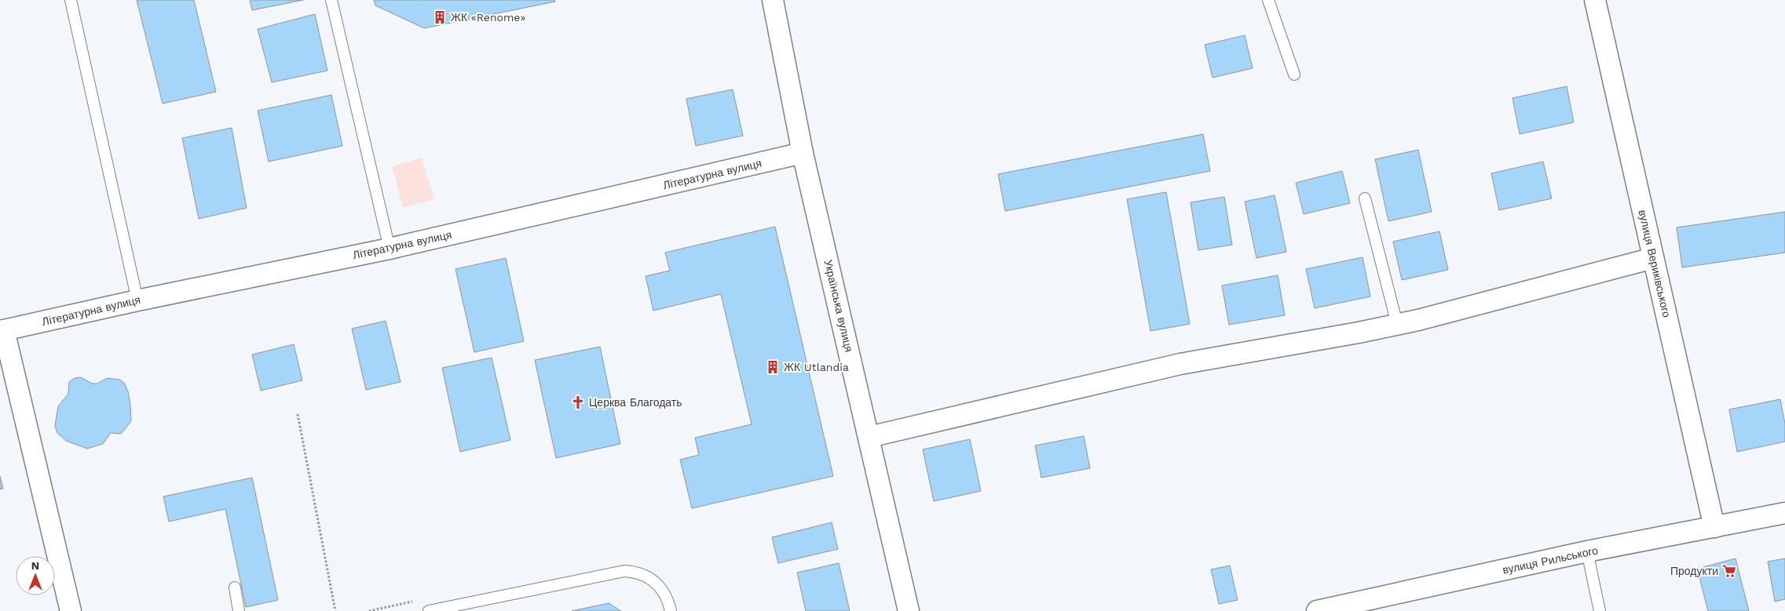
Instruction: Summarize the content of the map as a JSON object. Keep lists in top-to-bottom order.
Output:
{
  "streets": {
    "street": [
      "Літературна вулиця",
      "вулиця Вериківського",
      "Українська вулиця",
      "вулиця Рильського"
    ]
  },
  "crossings": [
    ["Літературна вулиця", "Українська вулиця"],
    ["вулиця Вериківського", "вулиця Рильського"]
  ],
  "places": {
    "building": ["ЖК «Renome»", "ЖК Utlandia"],
    "church": ["Церква Благодать"],
    "supermarket": ["Продукти"]
  },
  "north": "top"
}
